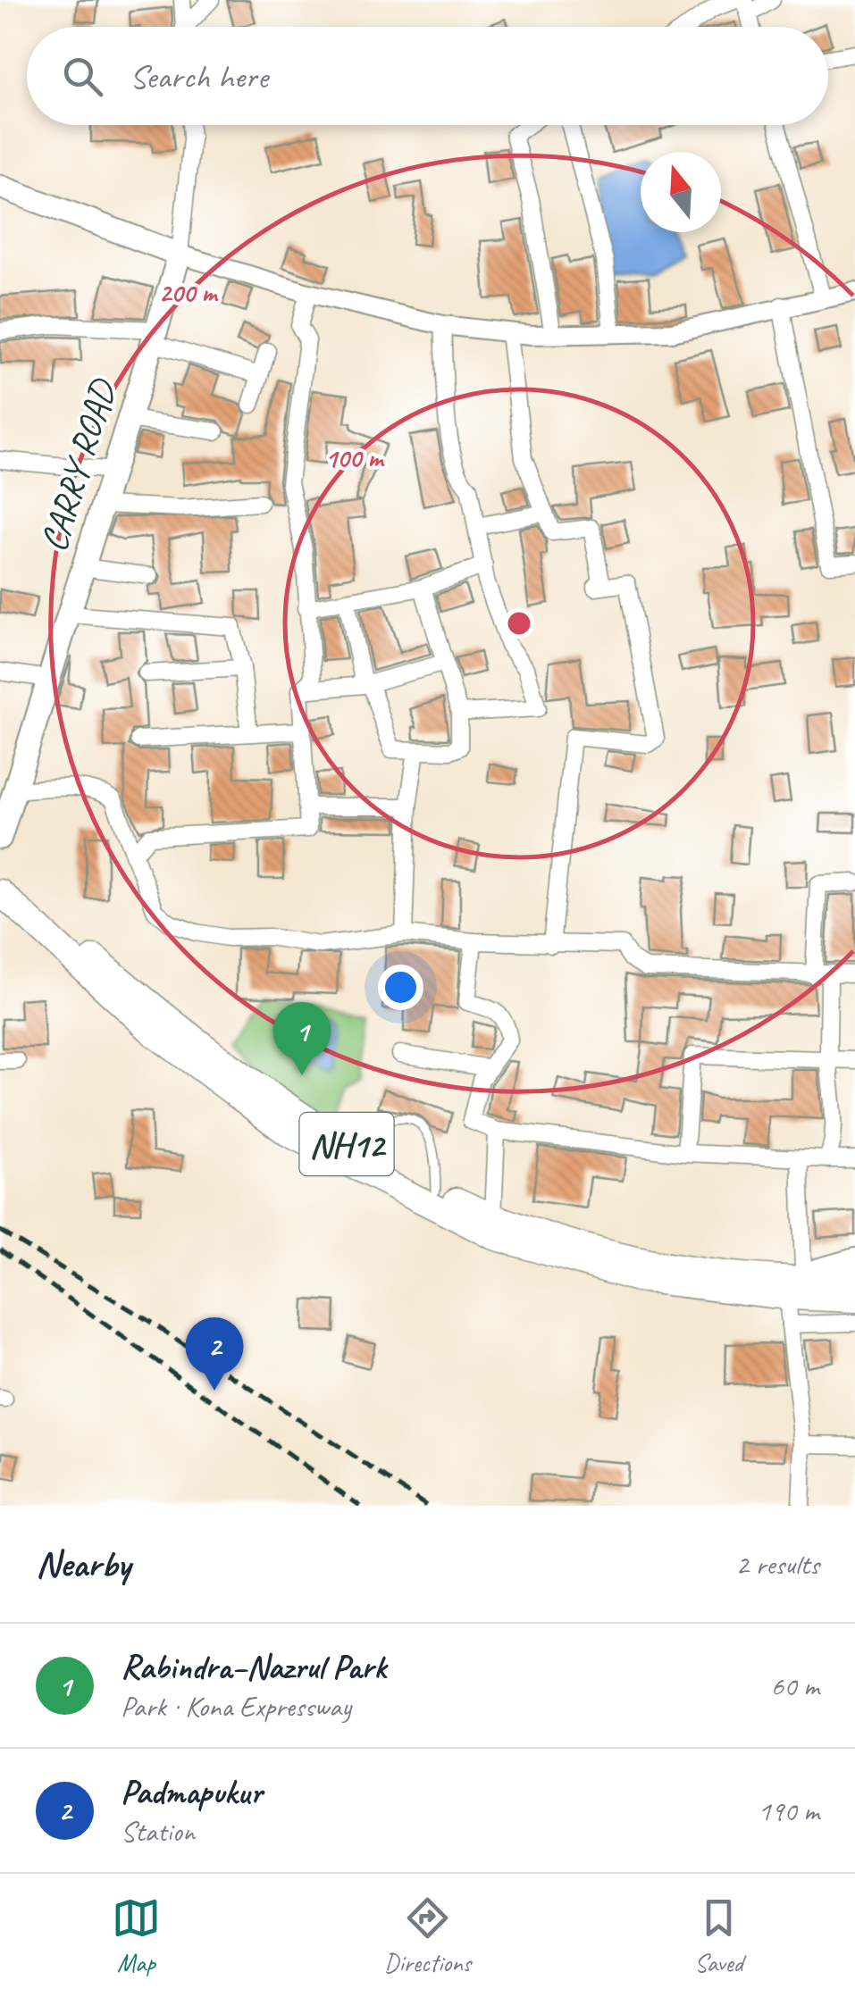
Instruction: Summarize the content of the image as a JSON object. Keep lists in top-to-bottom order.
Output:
{
  "streets": {
    "highway": ["NH12"],
    "main road": ["CARRY ROAD"]
  },
  "north": "top",
  "page": {
    "search": "Search here",
    "pins": ["1", "2"],
    "heading": ["Nearby", "2 results"],
    "list": [
      {
        "mark": "1",
        "name": "Rabindra–Nazrul Park",
        "note": "Park · Kona Expressway",
        "value": "60 m"
      },
      {
        "mark": "2",
        "name": "Padmapukur",
        "note": "Station",
        "value": "190 m"
      }
    ],
    "nav": ["Map", "Directions", "Saved"]
  },
  "rings": ["200 m", "100 m"]
}
